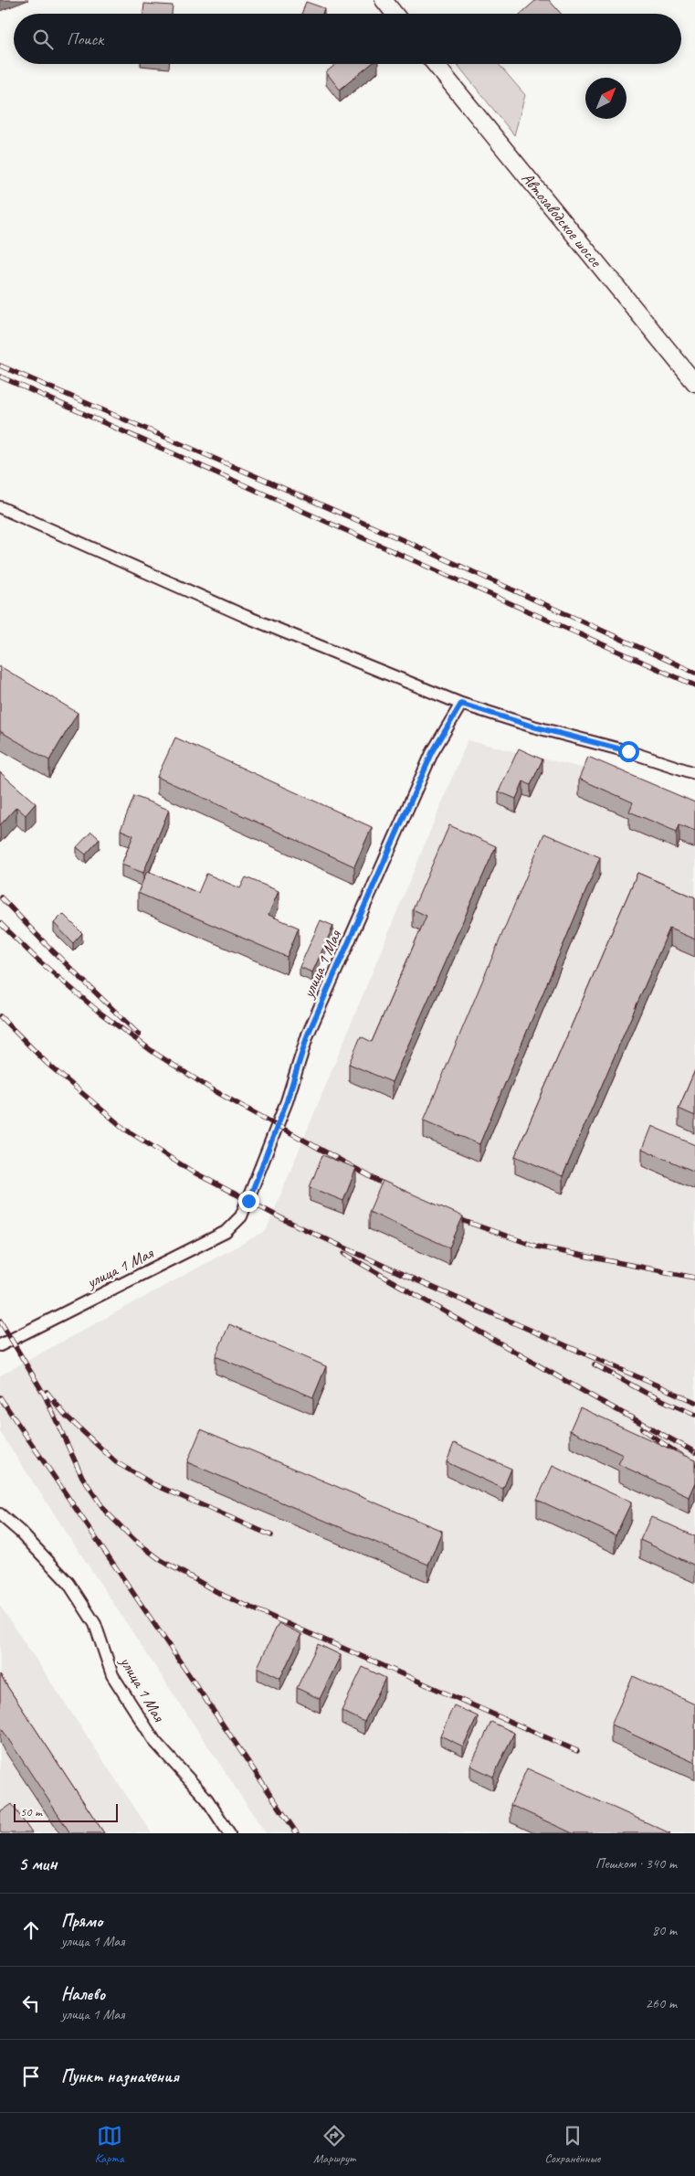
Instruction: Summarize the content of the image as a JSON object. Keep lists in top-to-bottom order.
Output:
{
  "streets": {
    "main road": ["Автозаводское шоссе"],
    "street": ["улица 1 Мая"]
  },
  "scale_bar": "50 m",
  "north": "top right",
  "page": {
    "search": "Поиск",
    "scale": "50 m",
    "heading": ["5 мин", "Пешком · 340 m"],
    "list": [
      ["Прямо", "улица 1 Мая", "80 m"],
      ["Налево", "улица 1 Мая", "260 m"],
      "Пункт назначения"
    ],
    "nav": ["Карта", "Маршрут", "Сохранённые"]
  }
}
